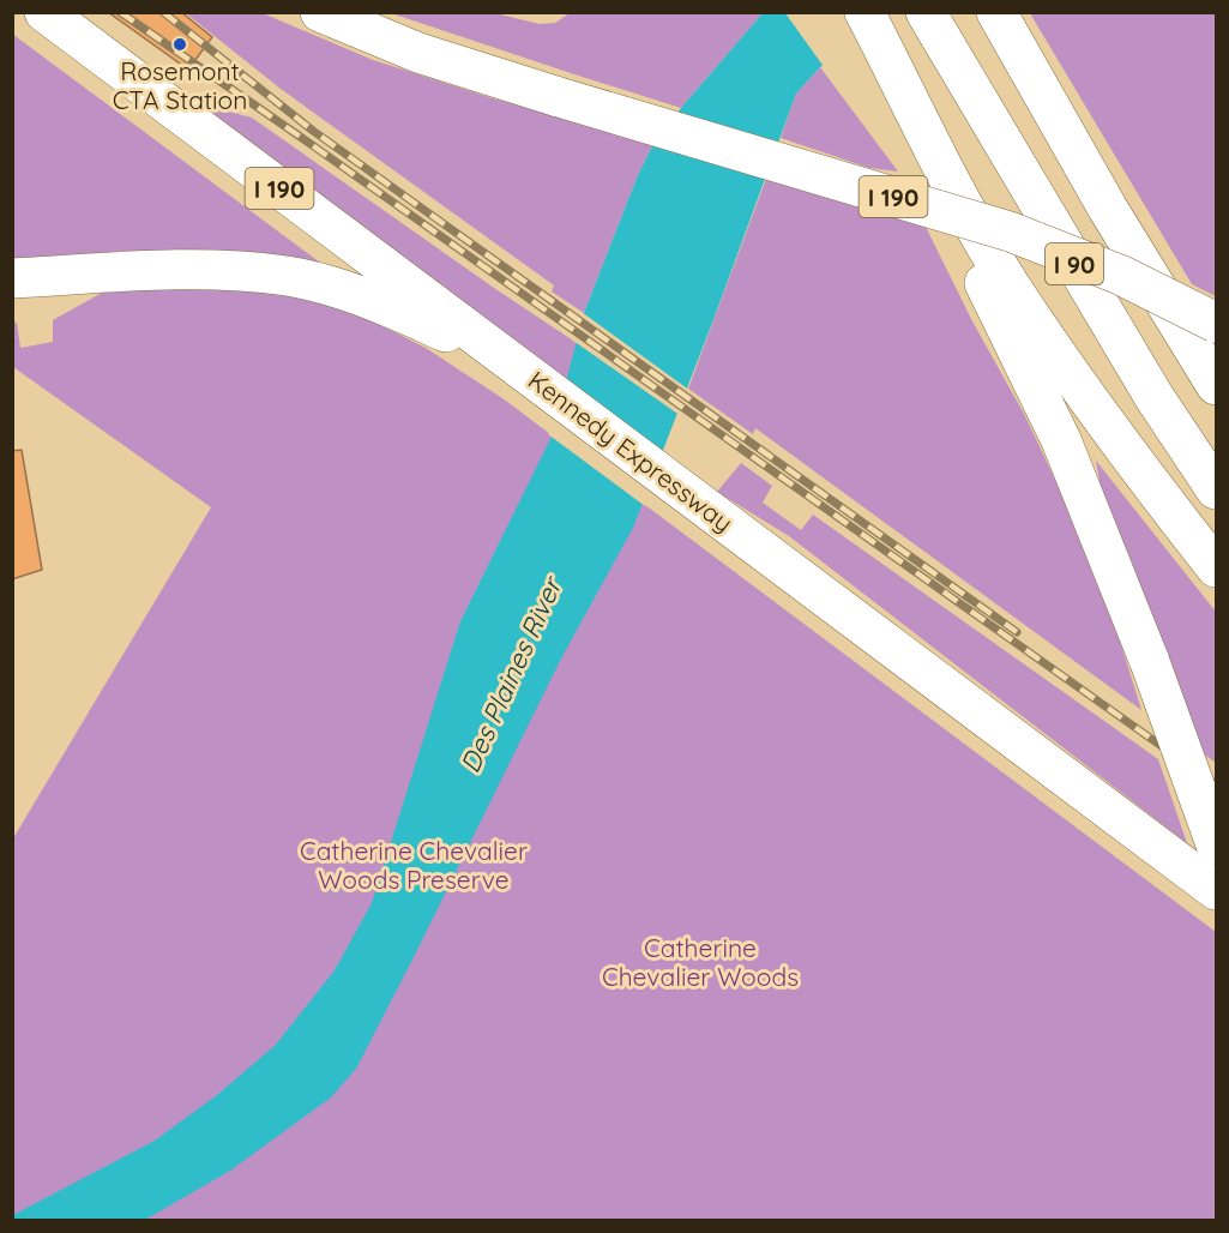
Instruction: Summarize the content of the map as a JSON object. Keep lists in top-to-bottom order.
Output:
{
  "streets": {
    "highway": ["I 190", "I 90", "Kennedy Expressway"]
  },
  "water": ["Des Plaines River"],
  "parks": ["Catherine Chevalier Woods Preserve", "Catherine Chevalier Woods"],
  "places": ["Rosemont CTA Station"]
}
